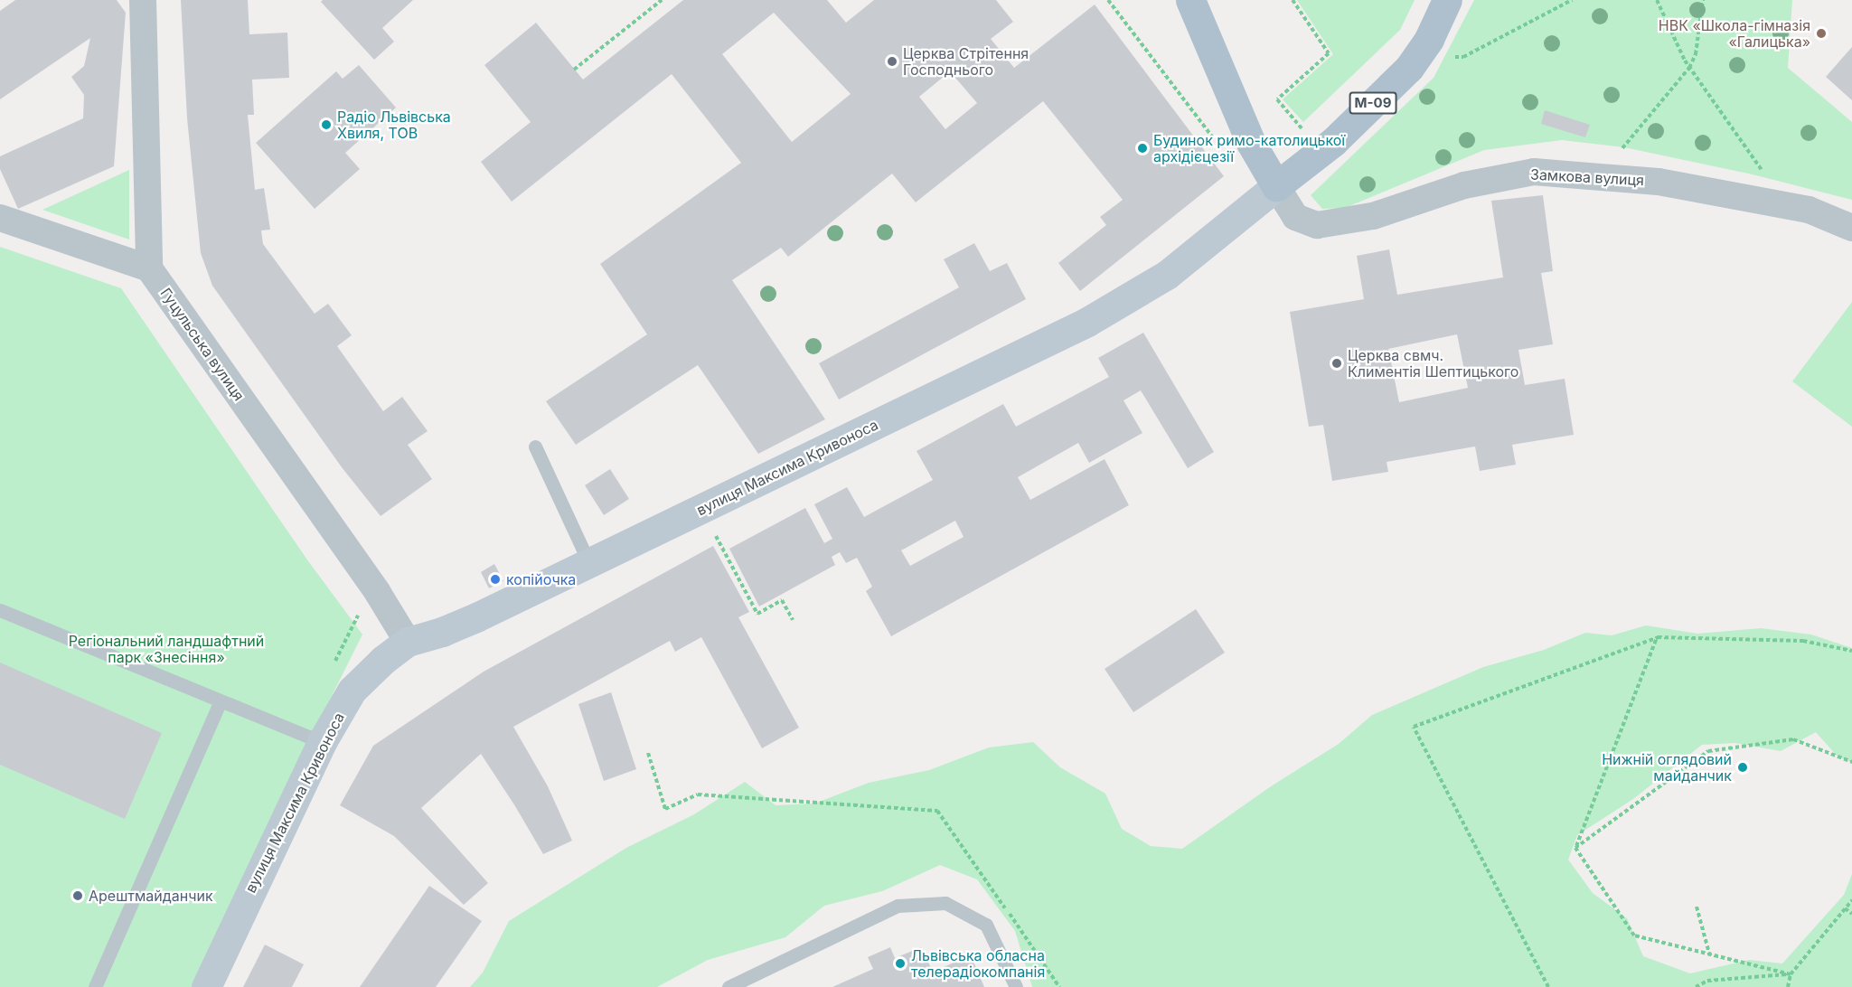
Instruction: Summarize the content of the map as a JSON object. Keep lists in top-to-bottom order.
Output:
{
  "streets": {
    "main road": ["М-09", "вулиця Максима Кривоноса"],
    "street": ["Замкова вулиця", "Гуцульська вулиця"]
  },
  "crossings": [
    ["Замкова вулиця", "вулиця Максима Кривоноса"],
    ["Гуцульська вулиця", "вулиця Максима Кривоноса"]
  ],
  "parks": ["Регіональний ландшафтний парк «Знесіння»"],
  "places": [
    "НВК «Школа-гімназія «Галицька»",
    "Церква Стрітення Господнього",
    "Радіо Львівська Хвиля, ТОВ",
    "Будинок римо-католицької архідієцезії",
    "Церква свмч. Климентія Шептицького",
    "копійочка",
    "Нижній оглядовий майданчик",
    "Арештмайданчик",
    "Львівська обласна телерадіокомпанія"
  ]
}
